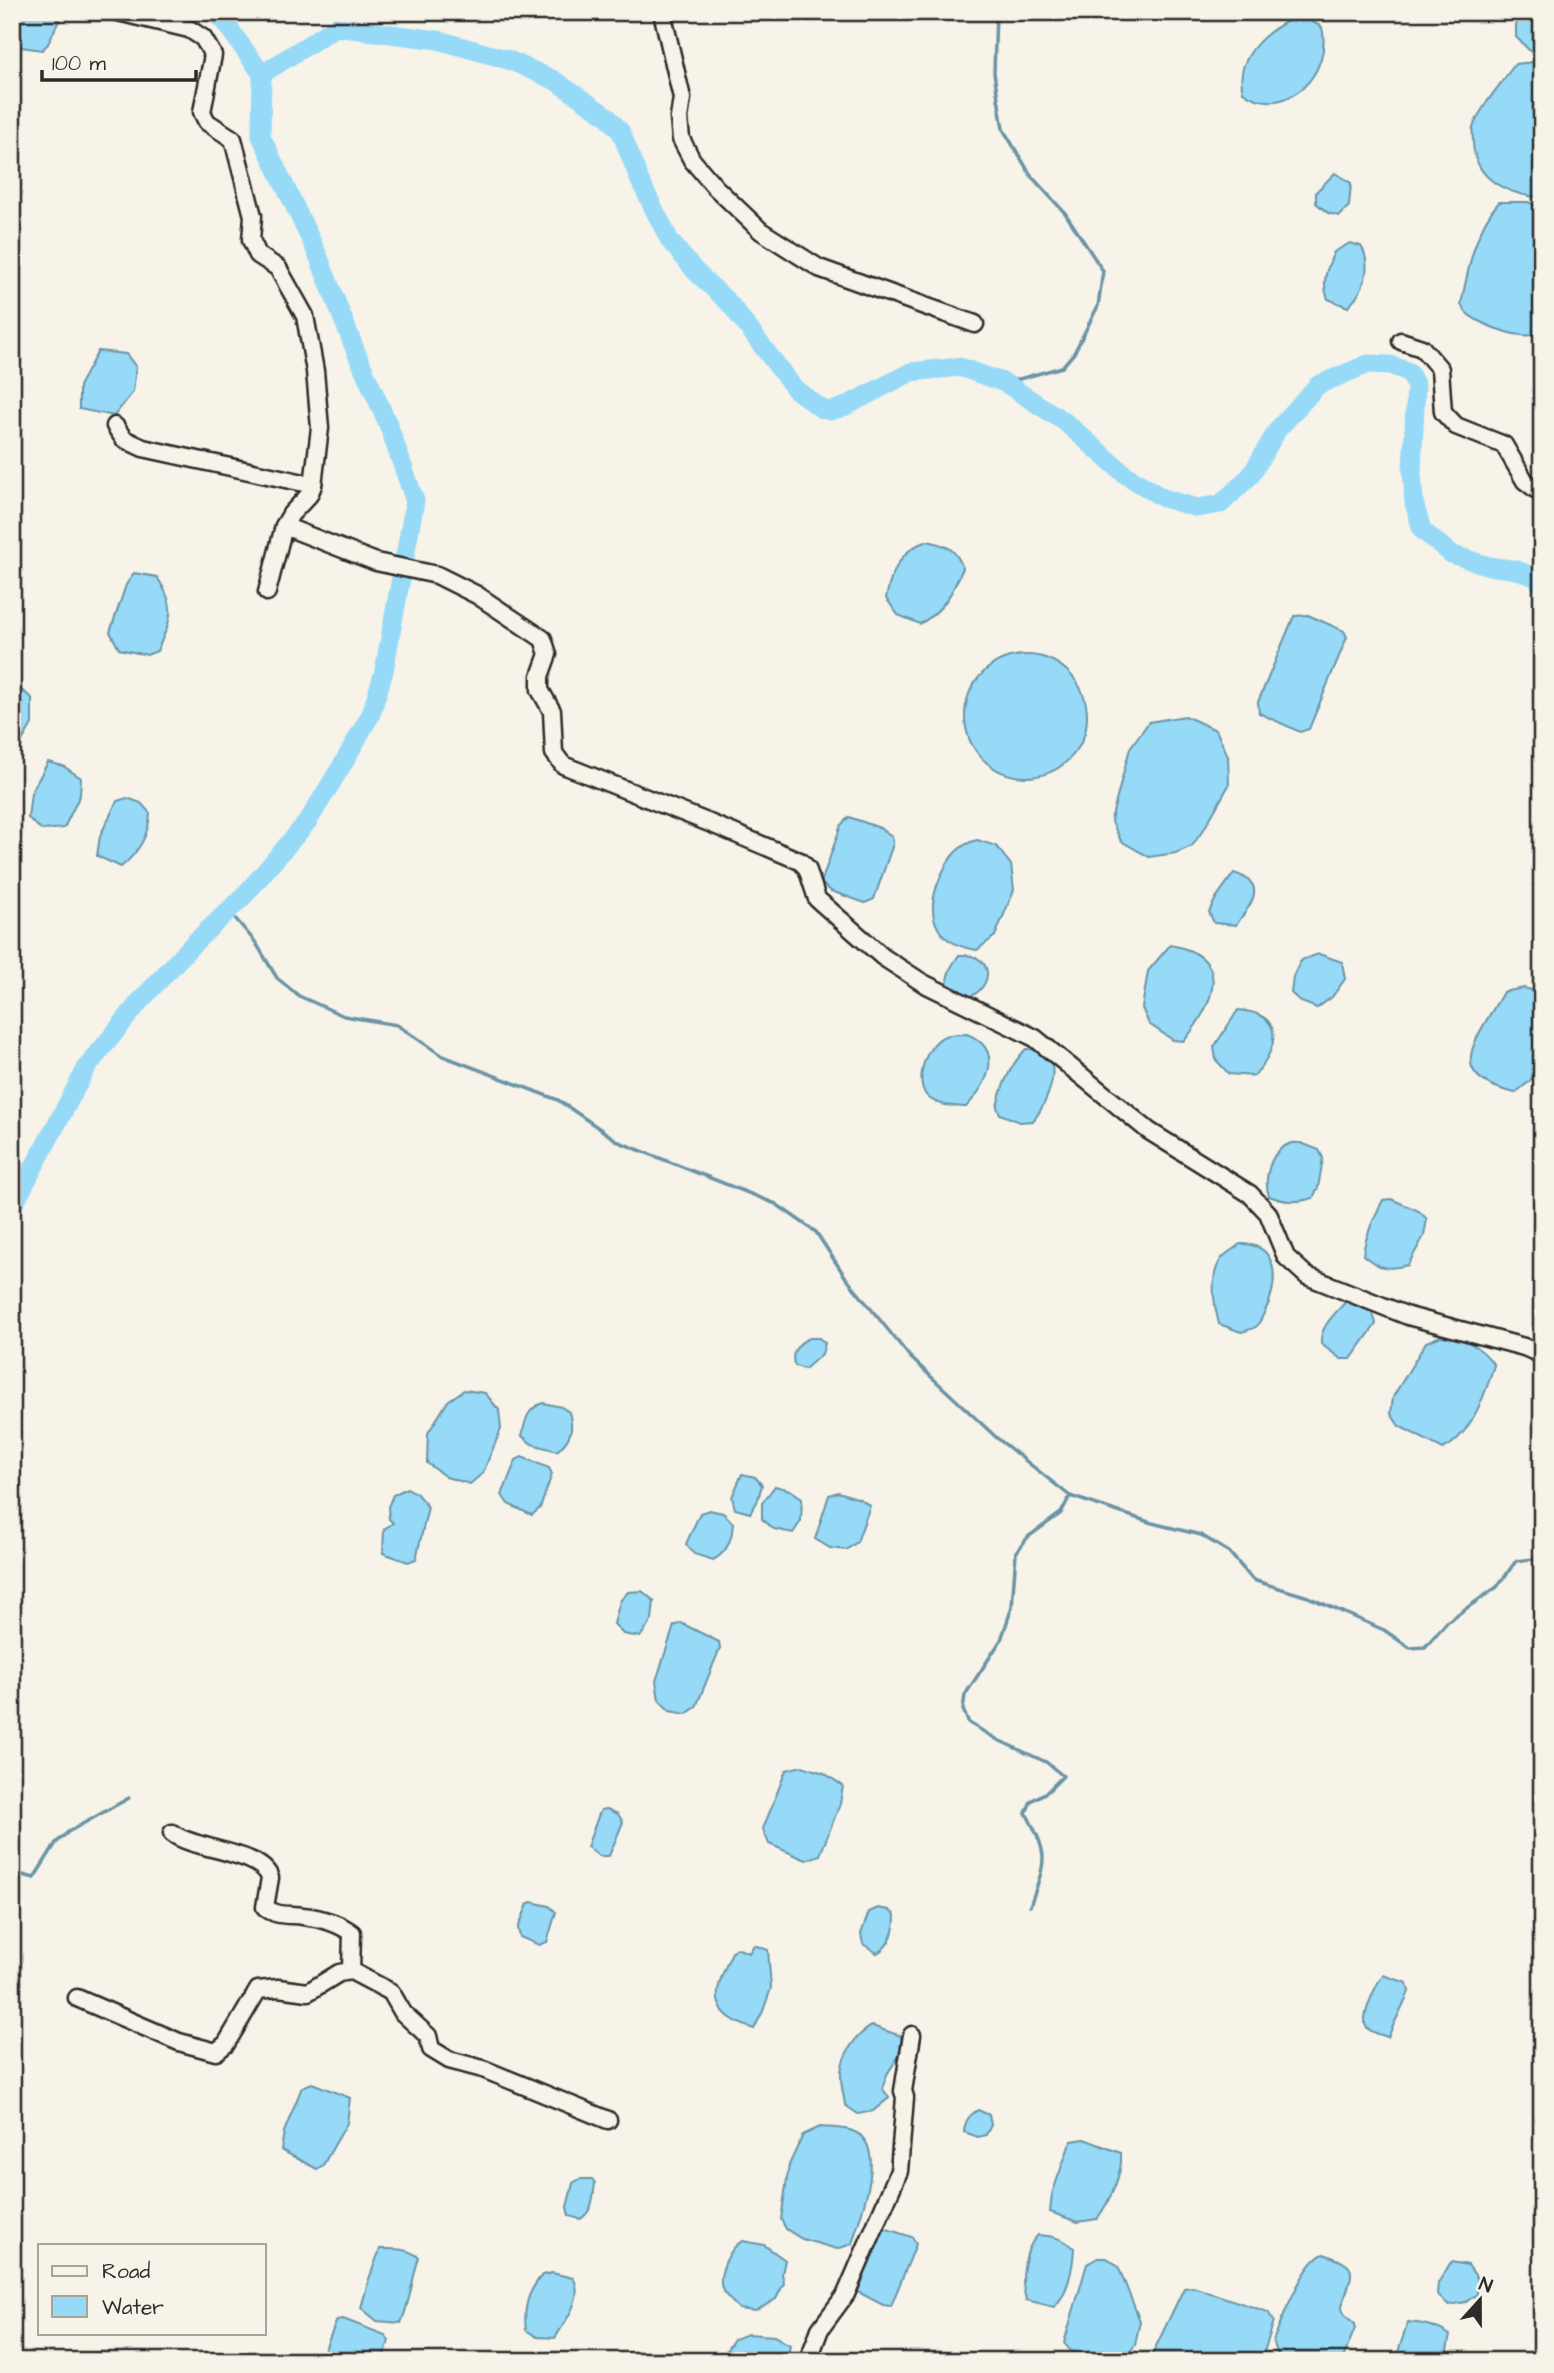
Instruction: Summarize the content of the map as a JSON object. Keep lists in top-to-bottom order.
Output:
{
  "legend": ["Road", "Water"],
  "scale_bar": "100 m",
  "north": "top"
}
